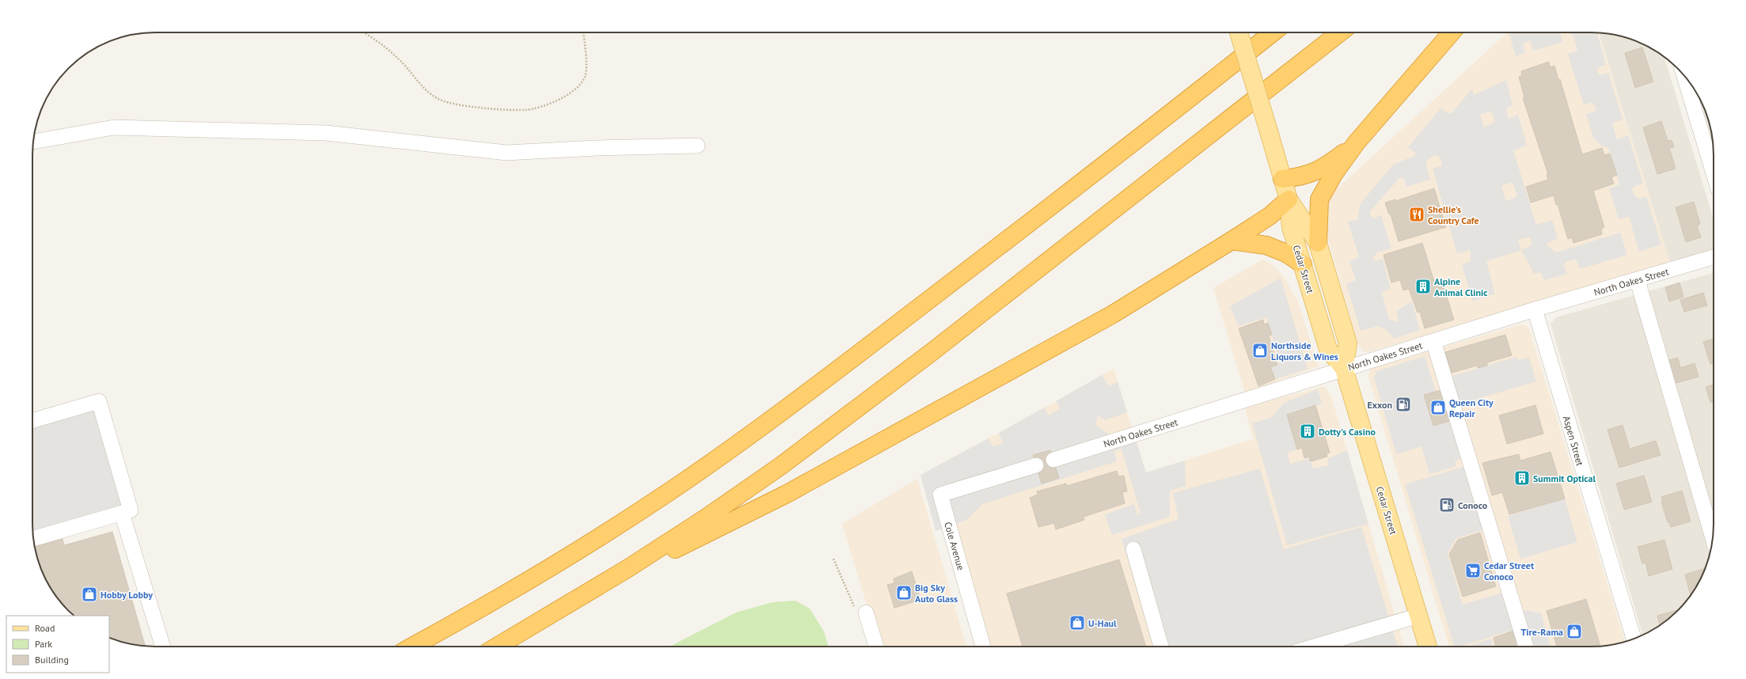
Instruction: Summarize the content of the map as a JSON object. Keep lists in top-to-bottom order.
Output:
{
  "streets": {
    "main road": ["Cedar Street"],
    "street": ["North Oakes Street", "Aspen Street", "Cole Avenue"]
  },
  "crossings": [
    ["Cedar Street", "North Oakes Street"],
    ["North Oakes Street", "Aspen Street"]
  ],
  "places": {
    "restaurant": ["Shellie's Country Cafe"],
    "building": ["Alpine Animal Clinic", "Dotty's Casino", "Summit Optical"],
    "shop": [
      "Northside Liquors & Wines",
      "Queen City Repair",
      "Big Sky Auto Glass",
      "Hobby Lobby",
      "U-Haul",
      "Tire-Rama"
    ],
    "fuel station": ["Exxon", "Conoco"],
    "supermarket": ["Cedar Street Conoco"]
  },
  "legend": ["Road", "Park", "Building"]
}
